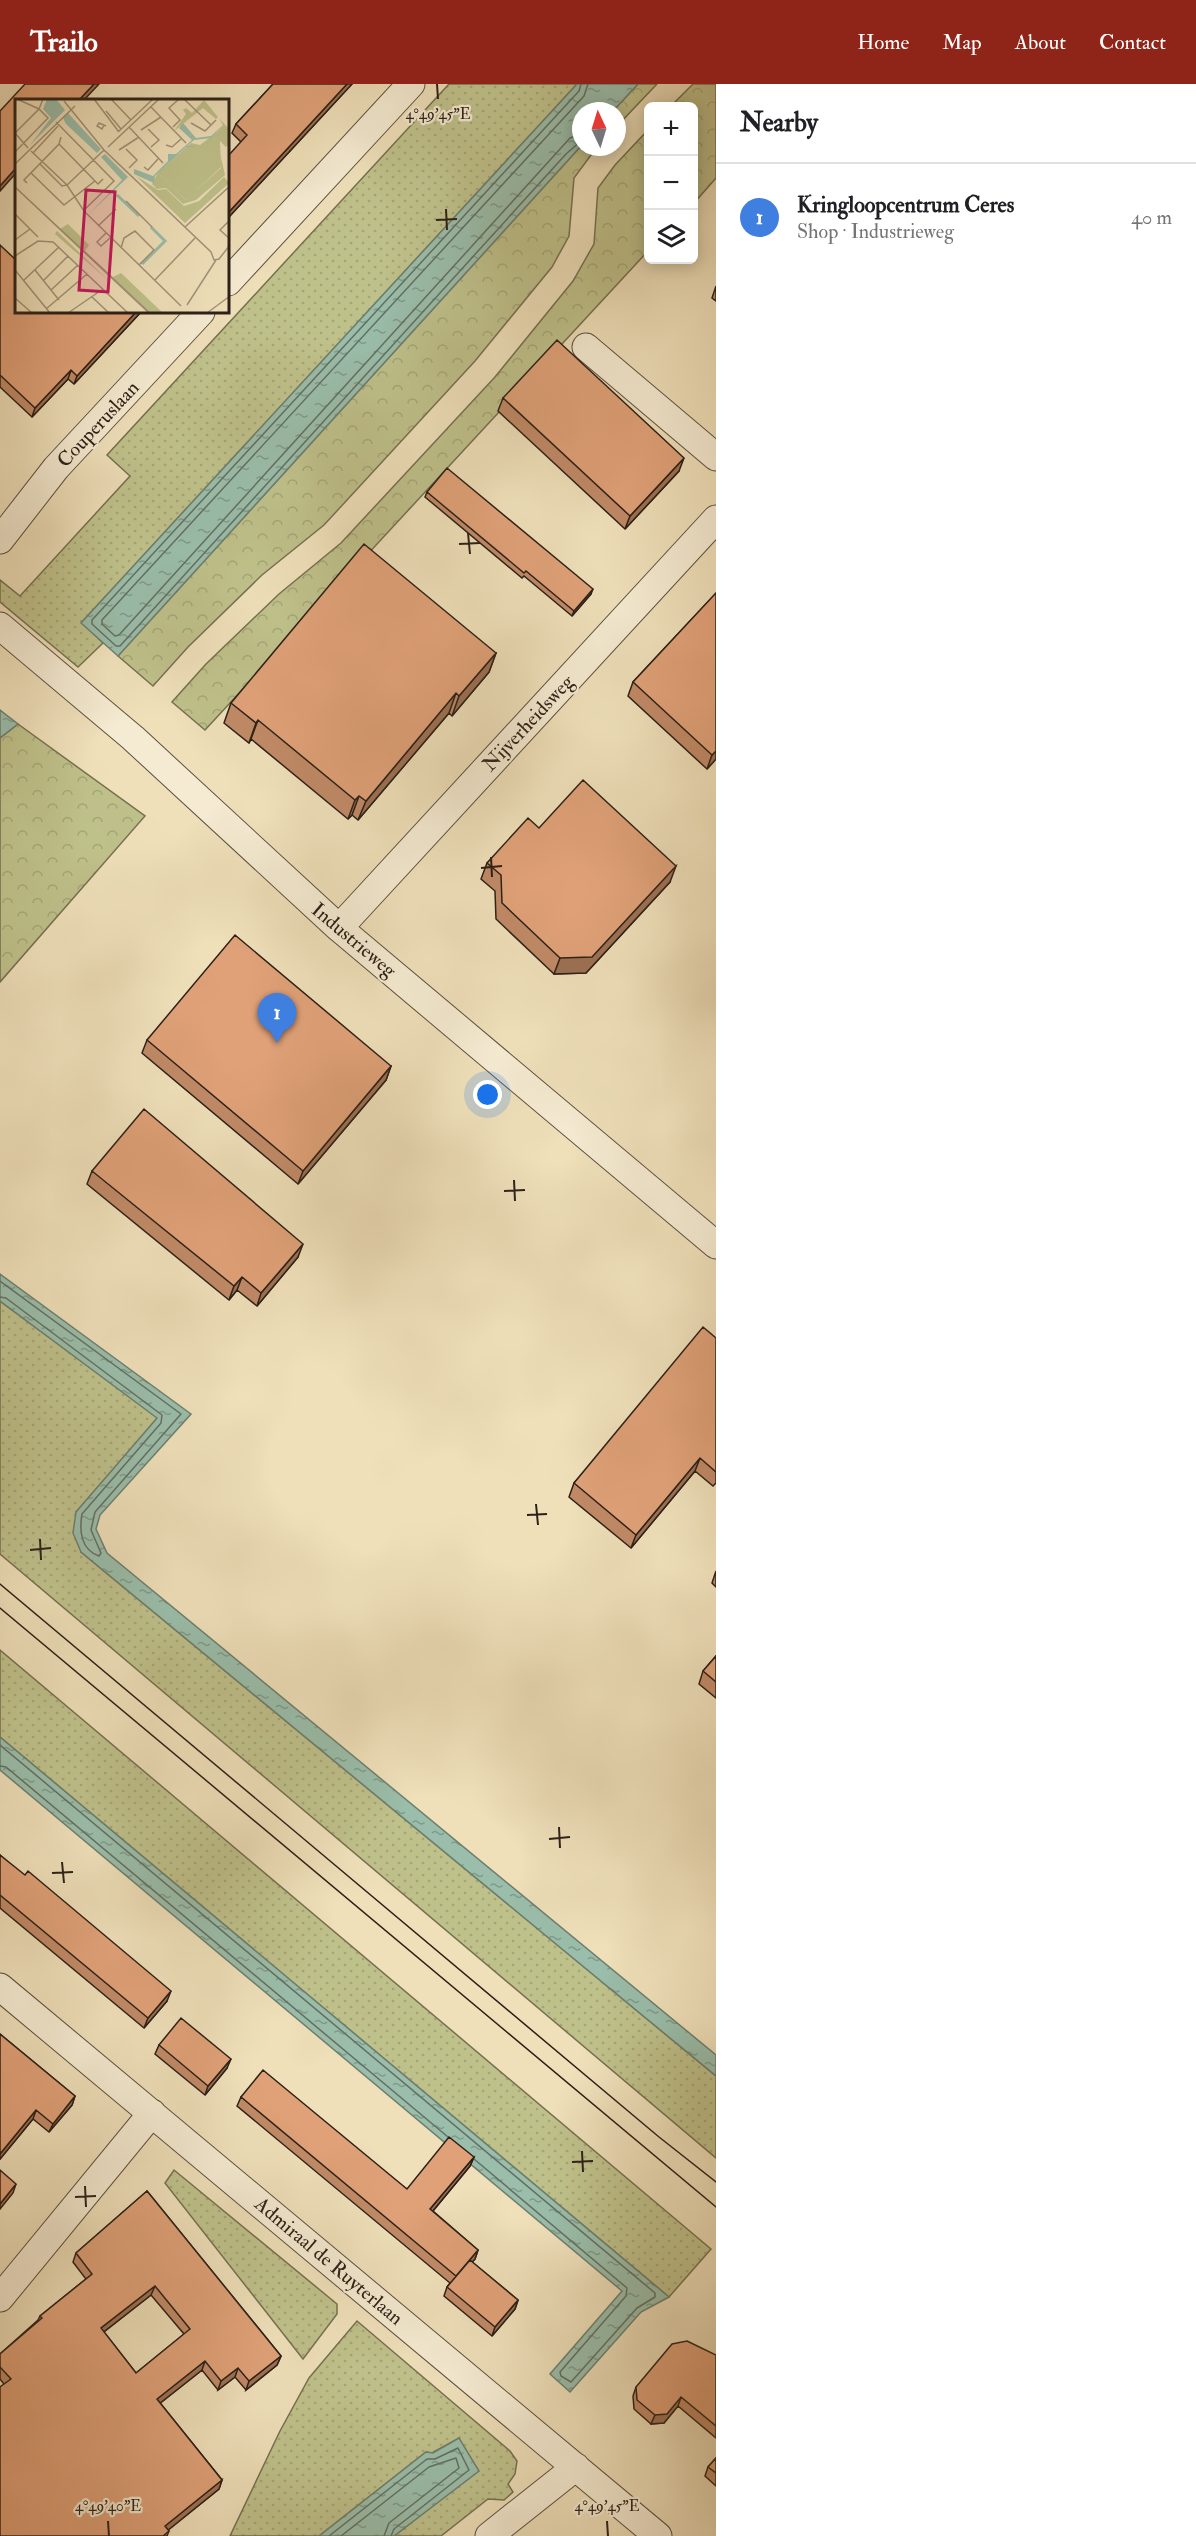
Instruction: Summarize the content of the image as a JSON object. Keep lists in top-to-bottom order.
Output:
{
  "streets": {
    "street": [
      "Couperuslaan",
      "Nijverheidsweg",
      "Industrieweg",
      "Admiraal de Ruyterlaan"
    ]
  },
  "crossings": [
    ["Nijverheidsweg", "Industrieweg"]
  ],
  "north": "top",
  "page": {
    "header": "Trailo",
    "nav": [
      "Home",
      "Map",
      "About",
      "Contact"
    ],
    "heading": "Nearby",
    "map_buttons": ["+", "−"],
    "list": [
      {
        "mark": "1",
        "name": "Kringloopcentrum Ceres",
        "note": "Shop · Industrieweg",
        "value": "40 m"
      }
    ],
    "pins": "1"
  },
  "coordinates": ["4°49'45\"E", "4°49'40\"E"]
}
